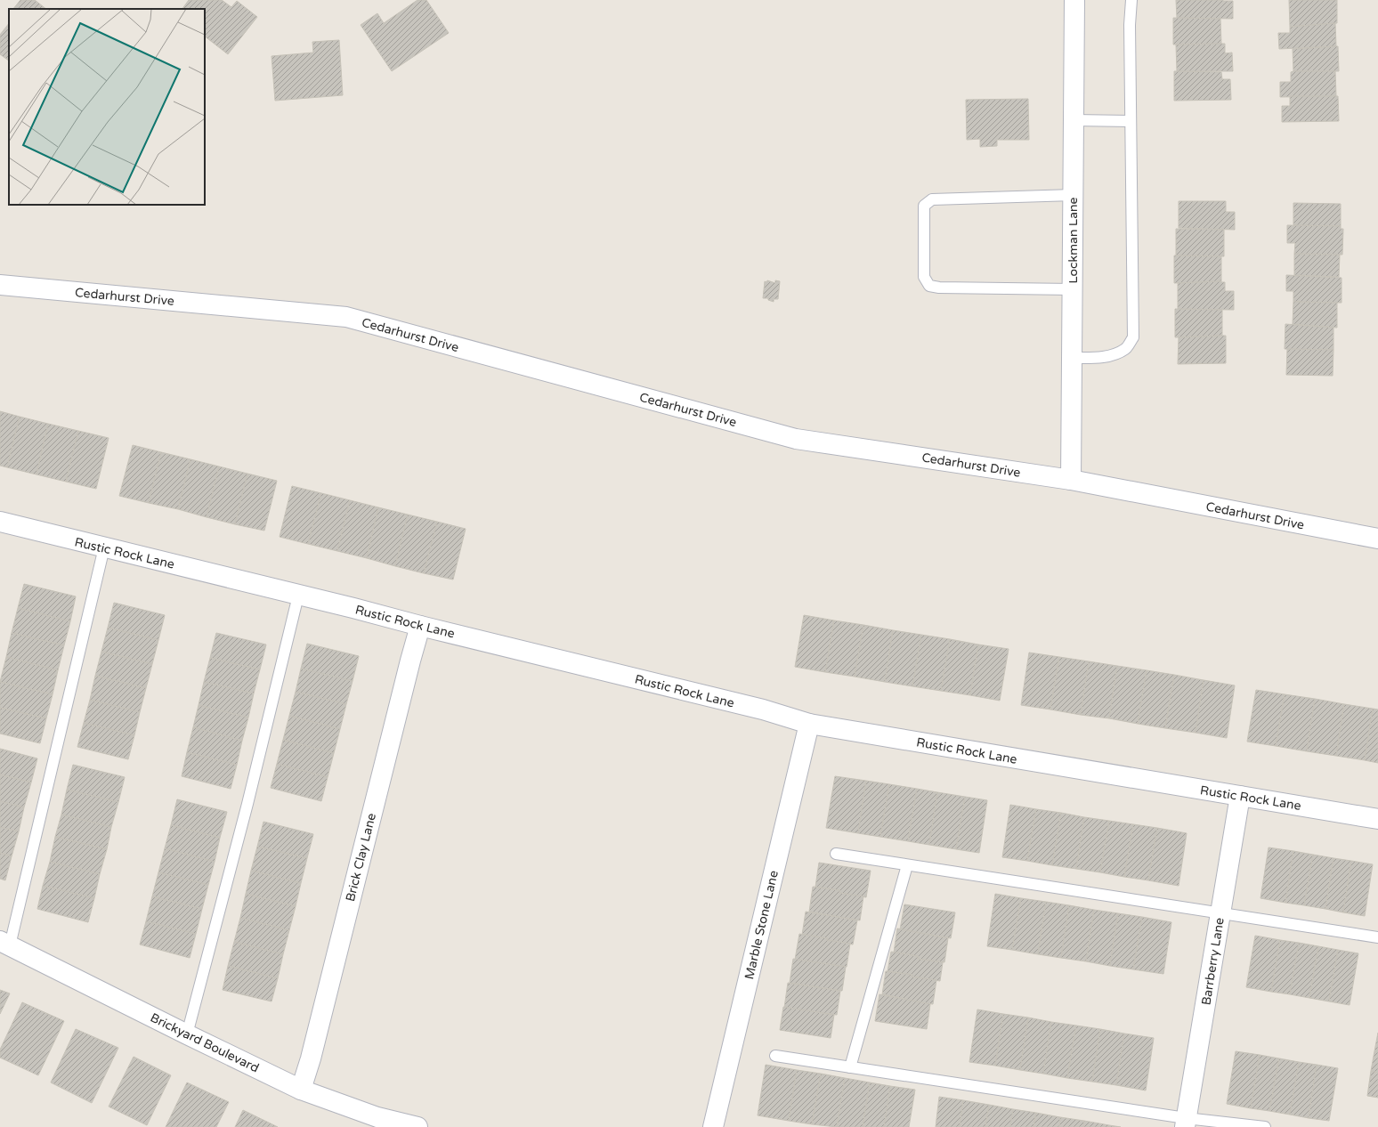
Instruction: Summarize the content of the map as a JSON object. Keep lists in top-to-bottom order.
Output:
{
  "streets": {
    "street": [
      "Lockman Lane",
      "Cedarhurst Drive",
      "Rustic Rock Lane",
      "Brick Clay Lane",
      "Marble Stone Lane",
      "Barrberry Lane",
      "Brickyard Boulevard"
    ]
  },
  "crossings": [
    ["Lockman Lane", "Cedarhurst Drive"],
    ["Rustic Rock Lane", "Brick Clay Lane"],
    ["Rustic Rock Lane", "Marble Stone Lane"],
    ["Rustic Rock Lane", "Barrberry Lane"],
    ["Brick Clay Lane", "Brickyard Boulevard"]
  ]
}
